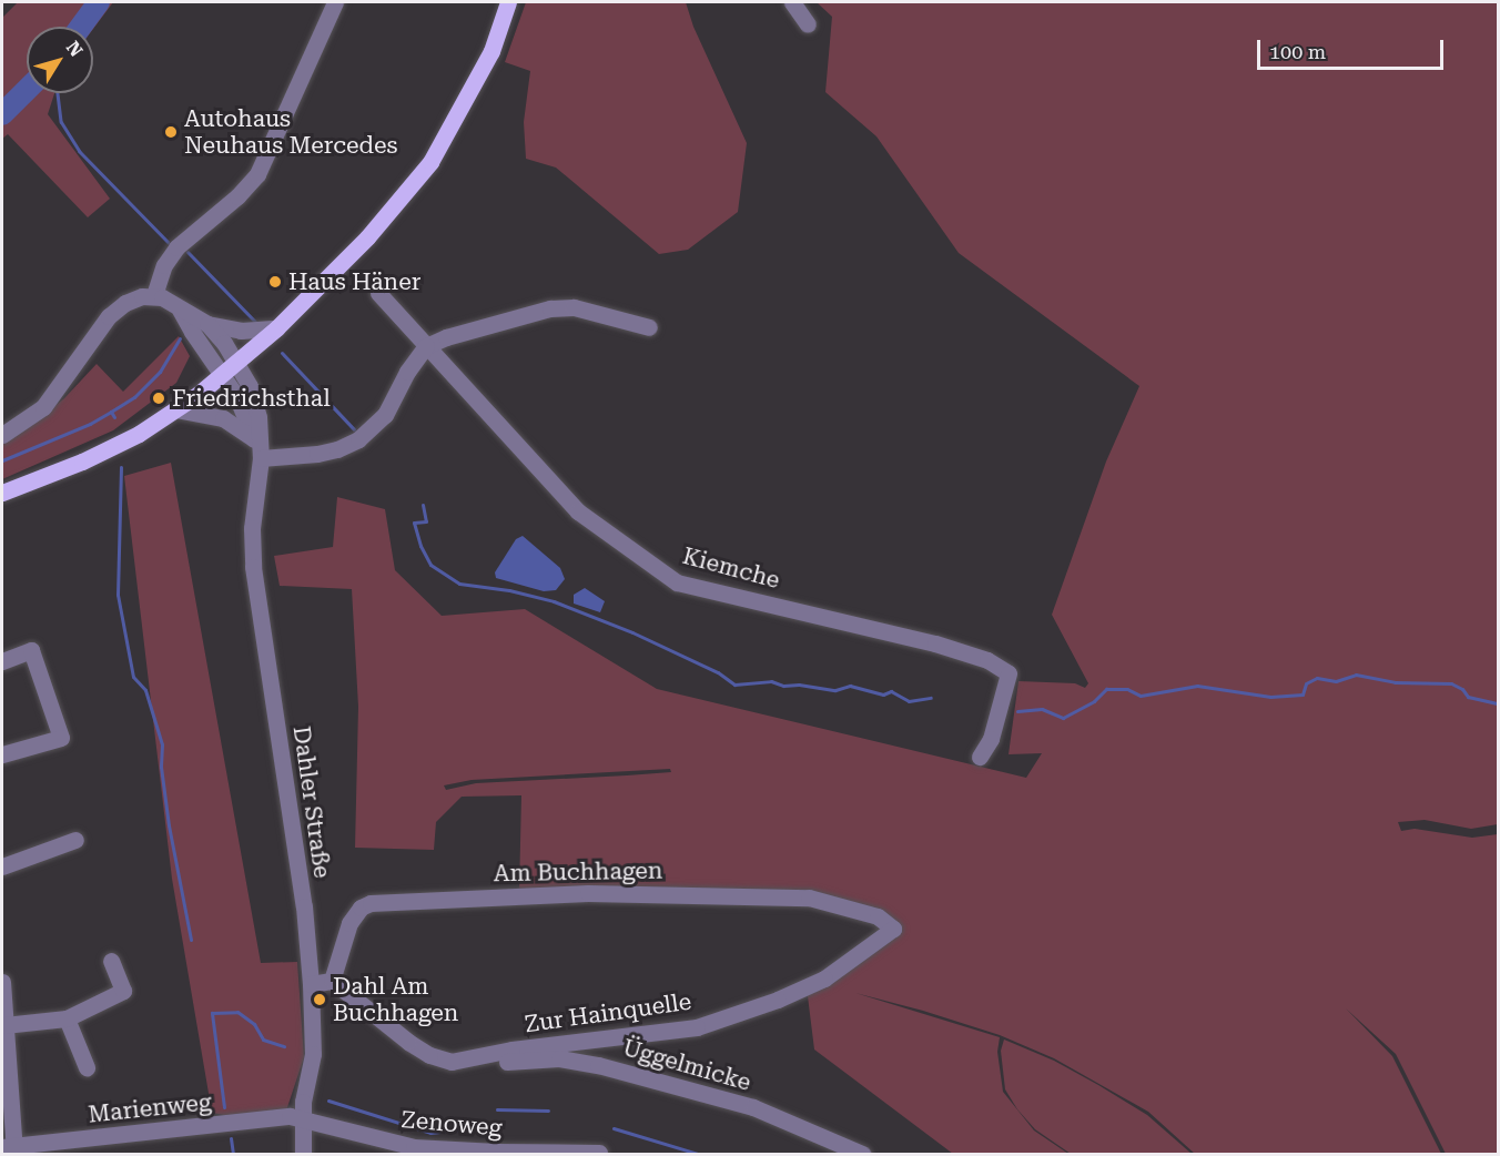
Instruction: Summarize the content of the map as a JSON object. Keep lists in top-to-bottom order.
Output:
{
  "streets": {
    "street": [
      "Kiemche",
      "Dahler Straße",
      "Am Buchhagen",
      "Zur Hainquelle",
      "Üggelmicke",
      "Marienweg",
      "Zenoweg"
    ]
  },
  "crossings": [
    ["Dahler Straße", "Marienweg"],
    ["Dahler Straße", "Zenoweg"],
    ["Am Buchhagen", "Zur Hainquelle"],
    ["Zur Hainquelle", "Üggelmicke"],
    ["Marienweg", "Zenoweg"]
  ],
  "places": [
    "Autohaus Neuhaus Mercedes",
    "Haus Häner",
    "Friedrichsthal",
    "Dahl Am Buchhagen"
  ],
  "scale_bar": "100 m",
  "north": "top right"
}
